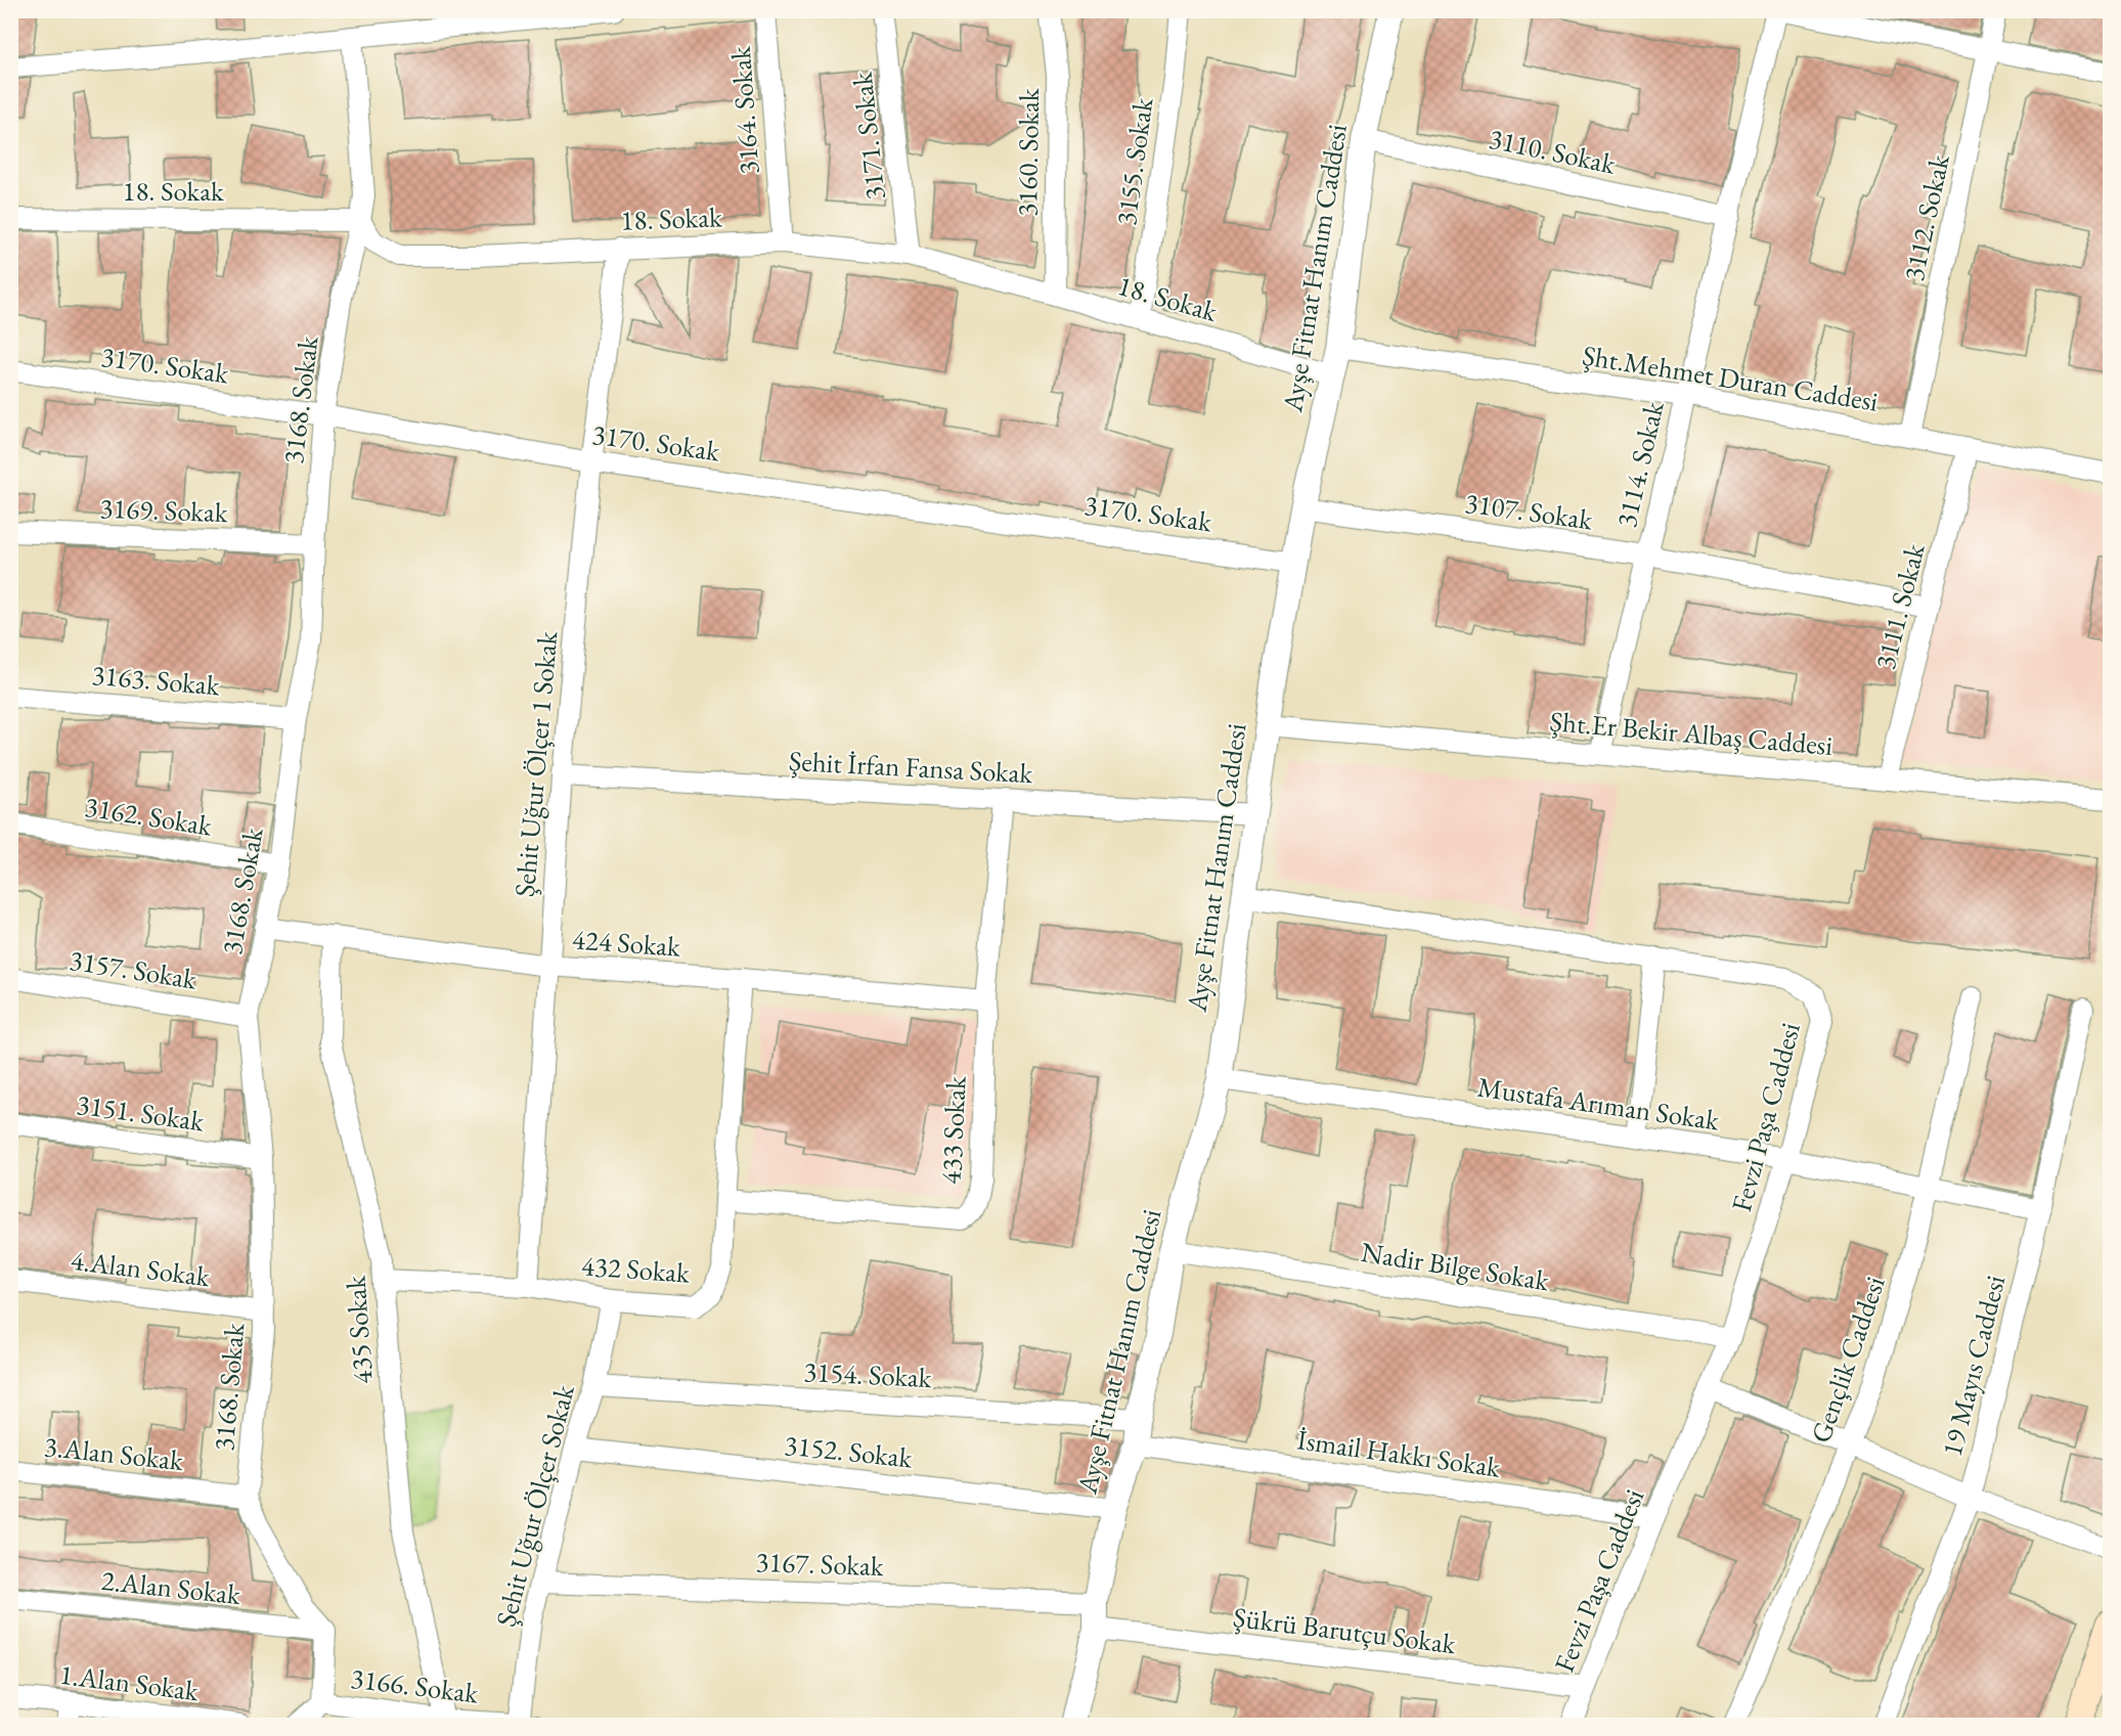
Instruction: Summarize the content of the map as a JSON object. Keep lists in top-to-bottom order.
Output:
{
  "streets": {
    "street": [
      "3164. Sokak",
      "3171. Sokak",
      "3110. Sokak",
      "3160. Sokak",
      "3155. Sokak",
      "18. Sokak",
      "3112. Sokak",
      "Ayşe Fitnat Hanım Caddesi",
      "3170. Sokak",
      "Şht.Mehmet Duran Caddesi",
      "3168. Sokak",
      "3114. Sokak",
      "3169. Sokak",
      "3107. Sokak",
      "3111. Sokak",
      "3163. Sokak",
      "Şht.Er Bekir Albaş Caddesi",
      "Şehit Uğur Ölçer 1 Sokak",
      "Şehit İrfan Fansa Sokak",
      "3162. Sokak",
      "424 Sokak",
      "3157. Sokak",
      "Mustafa Arıman Sokak",
      "3151. Sokak",
      "Fevzi Paşa Caddesi",
      "433 Sokak",
      "Nadir Bilge Sokak",
      "4.Alan Sokak",
      "432 Sokak",
      "435 Sokak",
      "Gençlik Caddesi",
      "19 Mayıs Caddesi",
      "3154. Sokak",
      "3152. Sokak",
      "3.Alan Sokak",
      "İsmail Hakkı Sokak",
      "Şehit Uğur Ölçer Sokak",
      "3167. Sokak",
      "2.Alan Sokak",
      "Şükrü Barutçu Sokak",
      "1.Alan Sokak",
      "3166. Sokak"
    ]
  },
  "crossings": [
    ["3164. Sokak", "18. Sokak"],
    ["3171. Sokak", "18. Sokak"],
    ["3110. Sokak", "Ayşe Fitnat Hanım Caddesi"],
    ["3110. Sokak", "3114. Sokak"],
    ["3160. Sokak", "18. Sokak"],
    ["3155. Sokak", "18. Sokak"],
    ["18. Sokak", "Ayşe Fitnat Hanım Caddesi"],
    ["18. Sokak", "3168. Sokak"],
    ["18. Sokak", "Şehit Uğur Ölçer 1 Sokak"],
    ["3112. Sokak", "Şht.Mehmet Duran Caddesi"],
    ["Ayşe Fitnat Hanım Caddesi", "3170. Sokak"],
    ["Ayşe Fitnat Hanım Caddesi", "Şht.Mehmet Duran Caddesi"],
    ["Ayşe Fitnat Hanım Caddesi", "3107. Sokak"],
    ["Ayşe Fitnat Hanım Caddesi", "Şht.Er Bekir Albaş Caddesi"],
    ["Ayşe Fitnat Hanım Caddesi", "Şehit İrfan Fansa Sokak"],
    ["Ayşe Fitnat Hanım Caddesi", "Mustafa Arıman Sokak"],
    ["Ayşe Fitnat Hanım Caddesi", "Fevzi Paşa Caddesi"],
    ["Ayşe Fitnat Hanım Caddesi", "Nadir Bilge Sokak"],
    ["Ayşe Fitnat Hanım Caddesi", "3154. Sokak"],
    ["Ayşe Fitnat Hanım Caddesi", "3152. Sokak"],
    ["Ayşe Fitnat Hanım Caddesi", "İsmail Hakkı Sokak"],
    ["Ayşe Fitnat Hanım Caddesi", "3167. Sokak"],
    ["Ayşe Fitnat Hanım Caddesi", "Şükrü Barutçu Sokak"],
    ["3170. Sokak", "3168. Sokak"],
    ["3170. Sokak", "Şehit Uğur Ölçer 1 Sokak"],
    ["Şht.Mehmet Duran Caddesi", "3114. Sokak"],
    ["Şht.Mehmet Duran Caddesi", "3111. Sokak"],
    ["3168. Sokak", "3169. Sokak"],
    ["3168. Sokak", "3163. Sokak"],
    ["3168. Sokak", "3162. Sokak"],
    ["3168. Sokak", "424 Sokak"],
    ["3168. Sokak", "3157. Sokak"],
    ["3168. Sokak", "3151. Sokak"],
    ["3168. Sokak", "4.Alan Sokak"],
    ["3168. Sokak", "3.Alan Sokak"],
    ["3168. Sokak", "2.Alan Sokak"],
    ["3114. Sokak", "3107. Sokak"],
    ["3114. Sokak", "Şht.Er Bekir Albaş Caddesi"],
    ["3107. Sokak", "3111. Sokak"],
    ["3111. Sokak", "Şht.Er Bekir Albaş Caddesi"],
    ["Şehit Uğur Ölçer 1 Sokak", "Şehit İrfan Fansa Sokak"],
    ["Şehit Uğur Ölçer 1 Sokak", "424 Sokak"],
    ["Şehit Uğur Ölçer 1 Sokak", "432 Sokak"],
    ["Şehit İrfan Fansa Sokak", "433 Sokak"],
    ["424 Sokak", "433 Sokak"],
    ["424 Sokak", "432 Sokak"],
    ["424 Sokak", "435 Sokak"],
    ["Mustafa Arıman Sokak", "Fevzi Paşa Caddesi"],
    ["Mustafa Arıman Sokak", "Gençlik Caddesi"],
    ["Mustafa Arıman Sokak", "19 Mayıs Caddesi"],
    ["Fevzi Paşa Caddesi", "Nadir Bilge Sokak"],
    ["Fevzi Paşa Caddesi", "İsmail Hakkı Sokak"],
    ["Fevzi Paşa Caddesi", "Şükrü Barutçu Sokak"],
    ["433 Sokak", "432 Sokak"],
    ["432 Sokak", "435 Sokak"],
    ["432 Sokak", "Şehit Uğur Ölçer Sokak"],
    ["435 Sokak", "3166. Sokak"],
    ["3154. Sokak", "Şehit Uğur Ölçer Sokak"],
    ["3152. Sokak", "Şehit Uğur Ölçer Sokak"],
    ["Şehit Uğur Ölçer Sokak", "3167. Sokak"],
    ["Şehit Uğur Ölçer Sokak", "3166. Sokak"]
  ]
}
